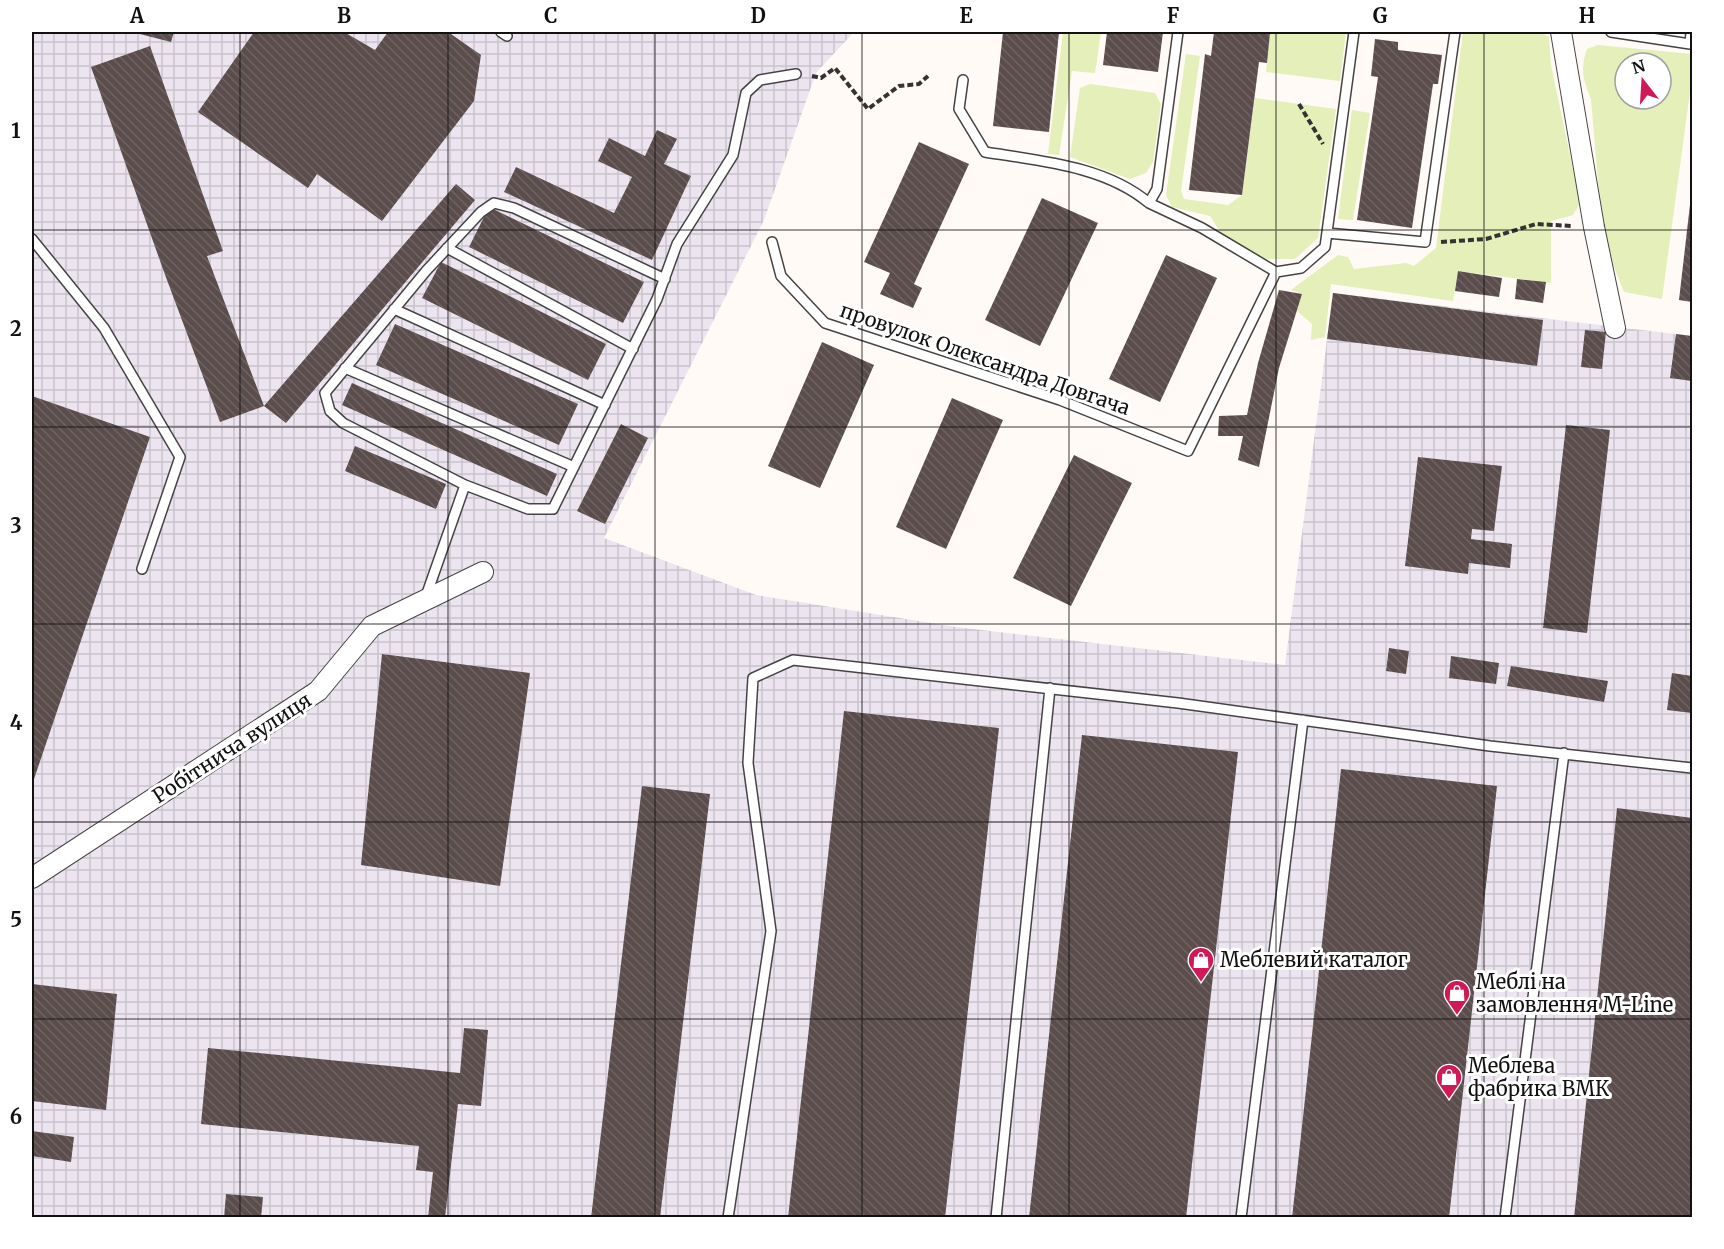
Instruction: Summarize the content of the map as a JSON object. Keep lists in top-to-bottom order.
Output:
{
  "streets": {
    "street": ["Робітнича вулиця"],
    "lane": ["провулок Олександра Довгача"]
  },
  "places": {
    "shop": ["Меблевий каталог", "Меблі на замовлення M-Line", "Меблева фабрика ВМК"]
  },
  "north": "top",
  "grid": {
    "columns": [
      "A",
      "B",
      "C",
      "D",
      "E",
      "F",
      "G",
      "H"
    ],
    "rows": [
      "1",
      "2",
      "3",
      "4",
      "5",
      "6"
    ]
  }
}
